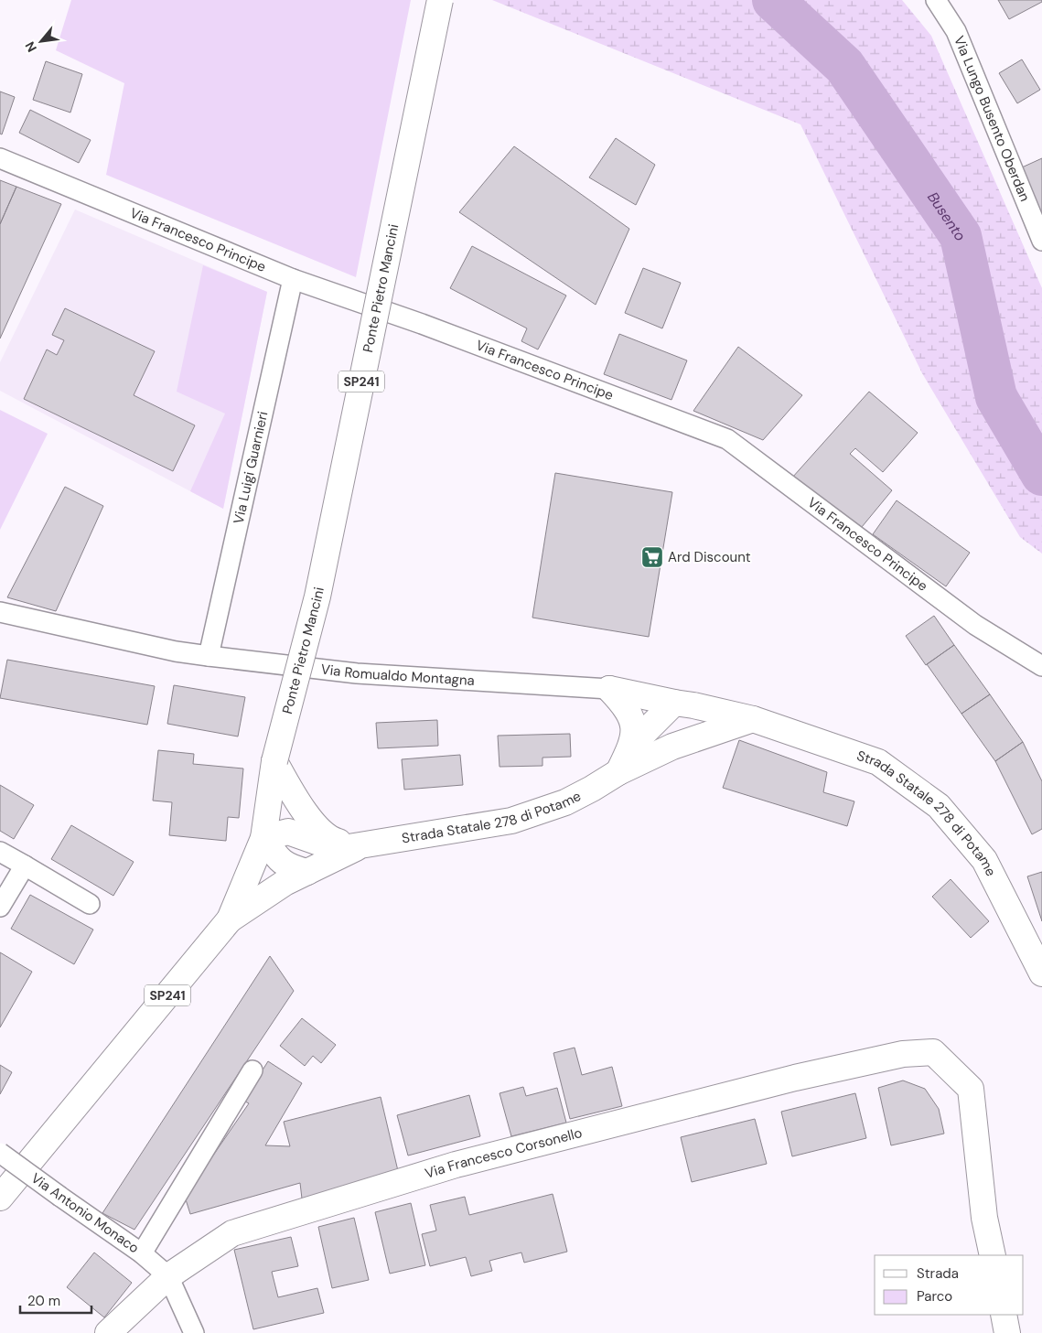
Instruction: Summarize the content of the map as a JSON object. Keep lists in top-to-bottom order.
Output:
{
  "streets": {
    "main road": [
      "Ponte Pietro Mancini",
      "SP241",
      "Strada Statale 278 di Potame",
      "Via Francesco Corsonello"
    ],
    "street": [
      "Via Lungo Busento Oberdan",
      "Via Francesco Principe",
      "Via Luigi Guarnieri",
      "Via Romualdo Montagna",
      "Via Antonio Monaco"
    ]
  },
  "crossings": [
    ["Via Francesco Principe", "Via Luigi Guarnieri"],
    ["Ponte Pietro Mancini", "SP241"],
    ["Ponte Pietro Mancini", "Strada Statale 278 di Potame"],
    ["SP241", "Strada Statale 278 di Potame"],
    ["Via Luigi Guarnieri", "Via Romualdo Montagna"],
    ["Via Romualdo Montagna", "Strada Statale 278 di Potame"],
    ["Via Francesco Corsonello", "Via Antonio Monaco"]
  ],
  "water": ["Busento"],
  "places": {
    "supermarket": ["Ard Discount"]
  },
  "legend": ["Strada", "Parco"],
  "scale_bar": "20 m",
  "north": "bottom left"
}
